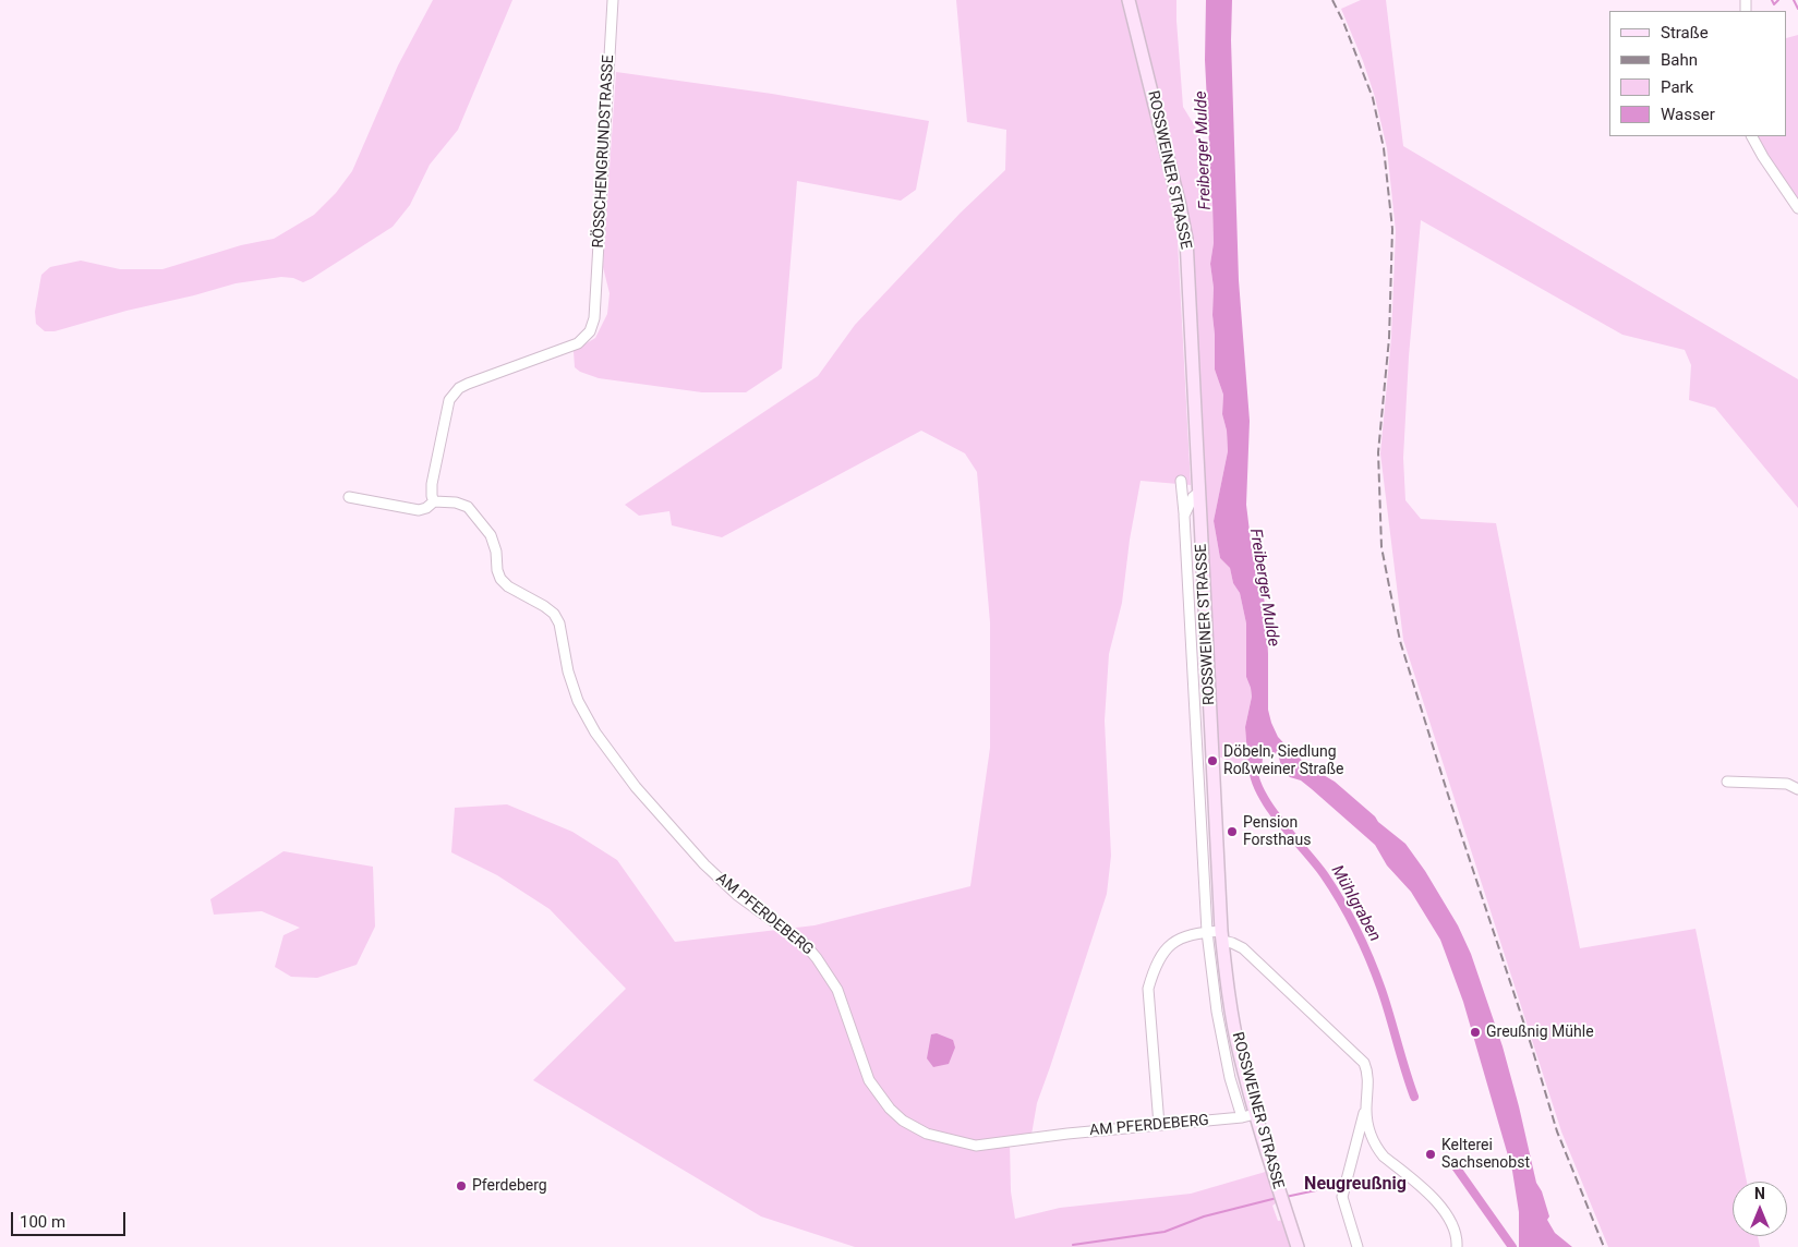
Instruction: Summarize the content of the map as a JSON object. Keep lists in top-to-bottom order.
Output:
{
  "streets": {
    "main road": ["ROSSWEINER STRASSE"],
    "street": ["RÖSSCHENGRUNDSTRASSE", "AM PFERDEBERG"]
  },
  "crossings": [
    ["RÖSSCHENGRUNDSTRASSE", "AM PFERDEBERG"],
    ["ROSSWEINER STRASSE", "AM PFERDEBERG"]
  ],
  "districts": ["Neugreußnig"],
  "water": ["Freiberger Mulde", "Mühlgraben"],
  "places": [
    "Döbeln, Siedlung Roßweiner Straße",
    "Pension Forsthaus",
    "Greußnig Mühle",
    "Kelterei Sachsenobst",
    "Pferdeberg"
  ],
  "legend": [
    "Straße",
    "Bahn",
    "Park",
    "Wasser"
  ],
  "scale_bar": "100 m",
  "north": "top"
}
